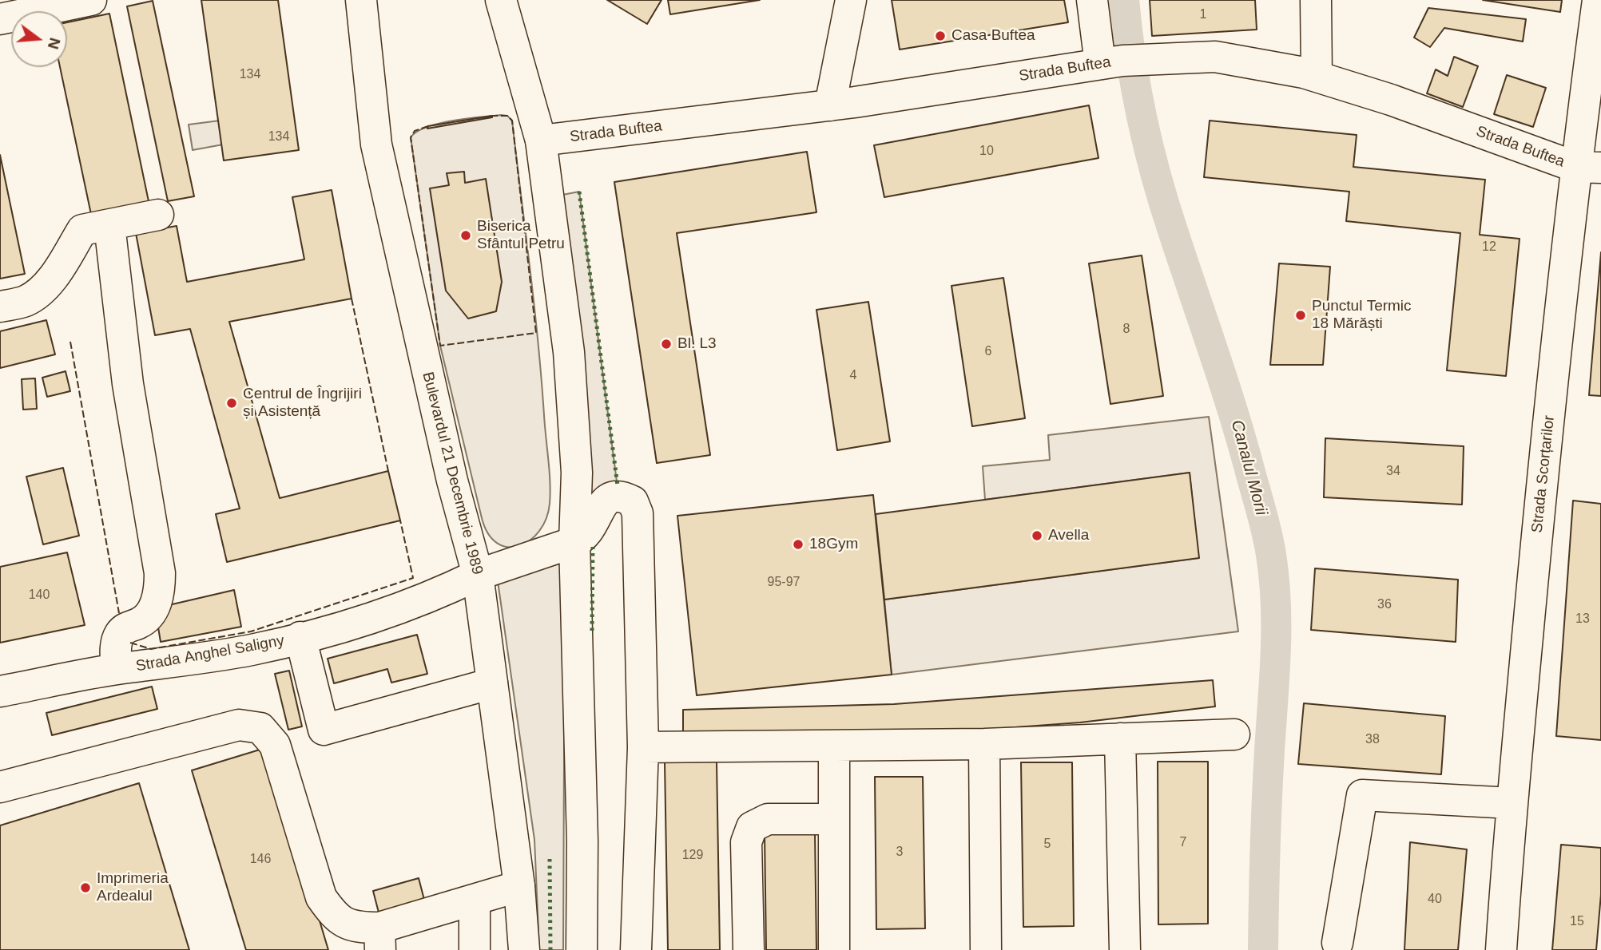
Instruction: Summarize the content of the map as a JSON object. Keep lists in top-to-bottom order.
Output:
{
  "streets": {
    "street": [
      "Strada Buftea",
      "Bulevardul 21 Decembrie 1989",
      "Strada Scorțarilor",
      "Strada Anghel Saligny"
    ]
  },
  "crossings": [
    ["Strada Buftea", "Strada Scorțarilor"],
    ["Bulevardul 21 Decembrie 1989", "Strada Anghel Saligny"]
  ],
  "water": ["Canalul Morii"],
  "places": [
    "Casa Buftea",
    "Biserica Sfântul Petru",
    "Punctul Termic 18 Mărăști",
    "Bl. L3",
    "Centrul de Îngrijiri și Asistență",
    "Avella",
    "18Gym",
    "Imprimeria Ardealul"
  ],
  "house_numbers": [
    "1",
    "134",
    "134",
    "10",
    "12",
    "8",
    "6",
    "4",
    "34",
    "95-97",
    "140",
    "36",
    "13",
    "38",
    "7",
    "5",
    "3",
    "129",
    "146",
    "40",
    "15"
  ],
  "north": "right"
}
